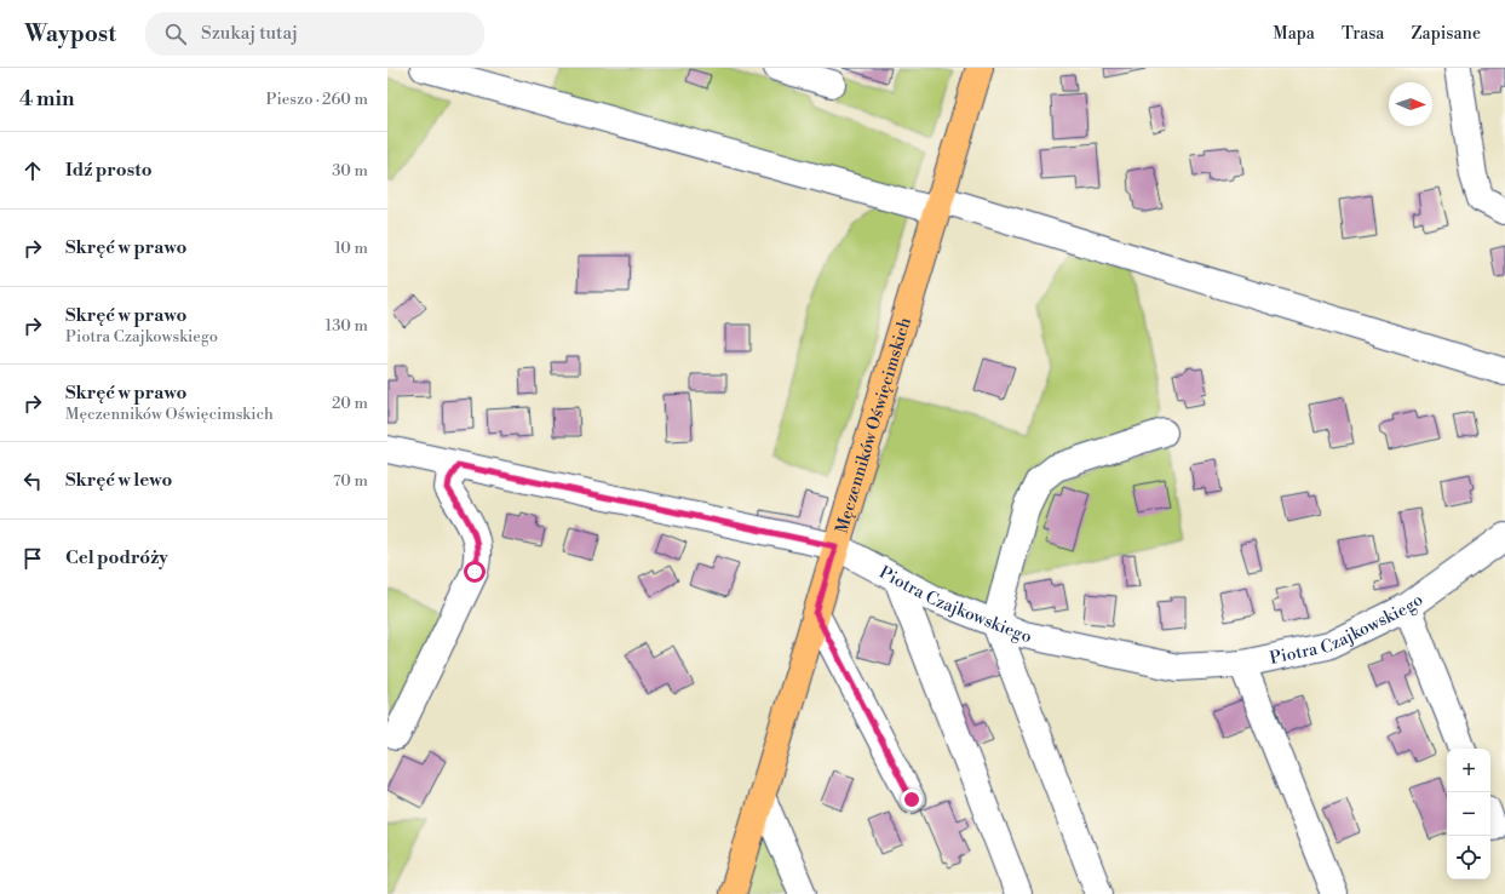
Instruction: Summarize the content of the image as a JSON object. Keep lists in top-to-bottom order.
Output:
{
  "streets": {
    "main road": ["Męczenników Oświęcimskich"],
    "street": ["Piotra Czajkowskiego"]
  },
  "crossings": [
    ["Męczenników Oświęcimskich", "Piotra Czajkowskiego"]
  ],
  "north": "right",
  "page": {
    "header": "Waypost",
    "search": "Szukaj tutaj",
    "nav": ["Mapa", "Trasa", "Zapisane"],
    "heading": ["4 min", "Pieszo · 260 m"],
    "list": [
      ["Idź prosto", "30 m"],
      ["Skręć w prawo", "10 m"],
      ["Skręć w prawo", "Piotra Czajkowskiego", "130 m"],
      ["Skręć w prawo", "Męczenników Oświęcimskich", "20 m"],
      ["Skręć w lewo", "70 m"],
      "Cel podróży"
    ],
    "map_buttons": ["+", "−"]
  }
}
